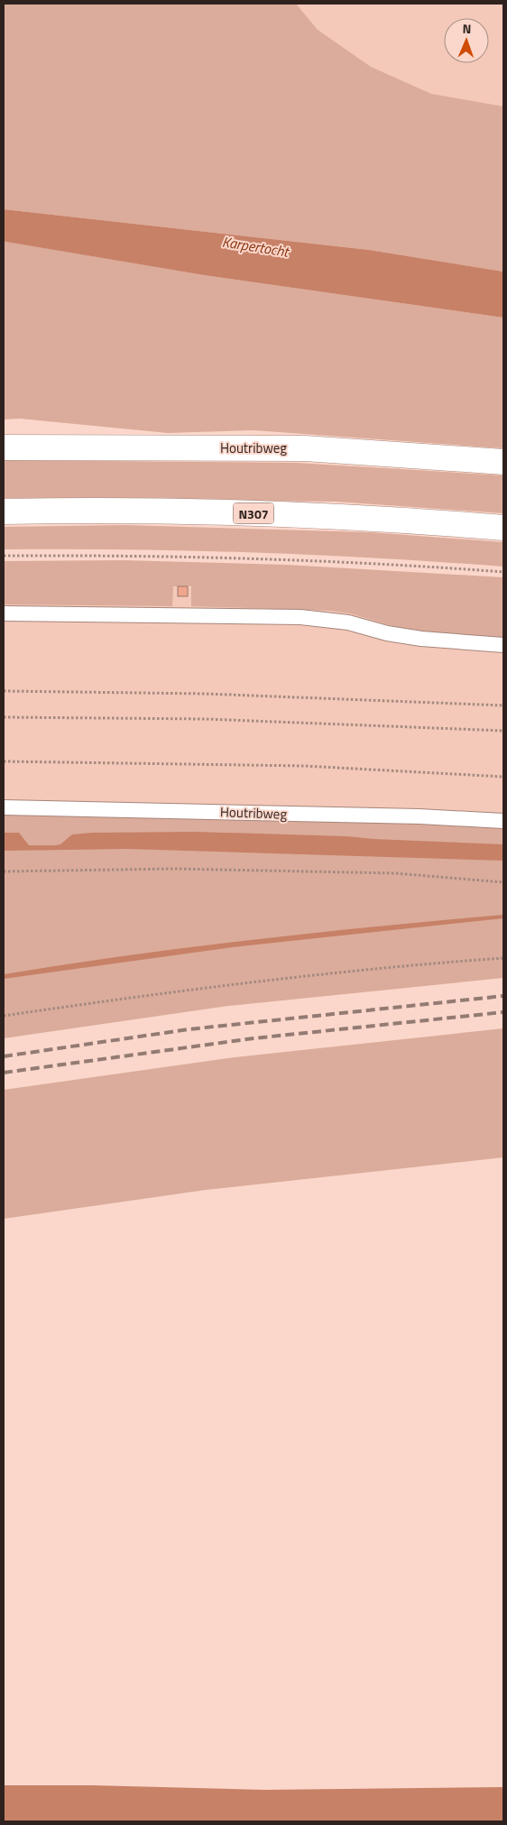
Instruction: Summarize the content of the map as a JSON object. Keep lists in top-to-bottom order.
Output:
{
  "streets": {
    "main road": ["Houtribweg", "N307"]
  },
  "water": ["Karpertocht"],
  "north": "top"
}
